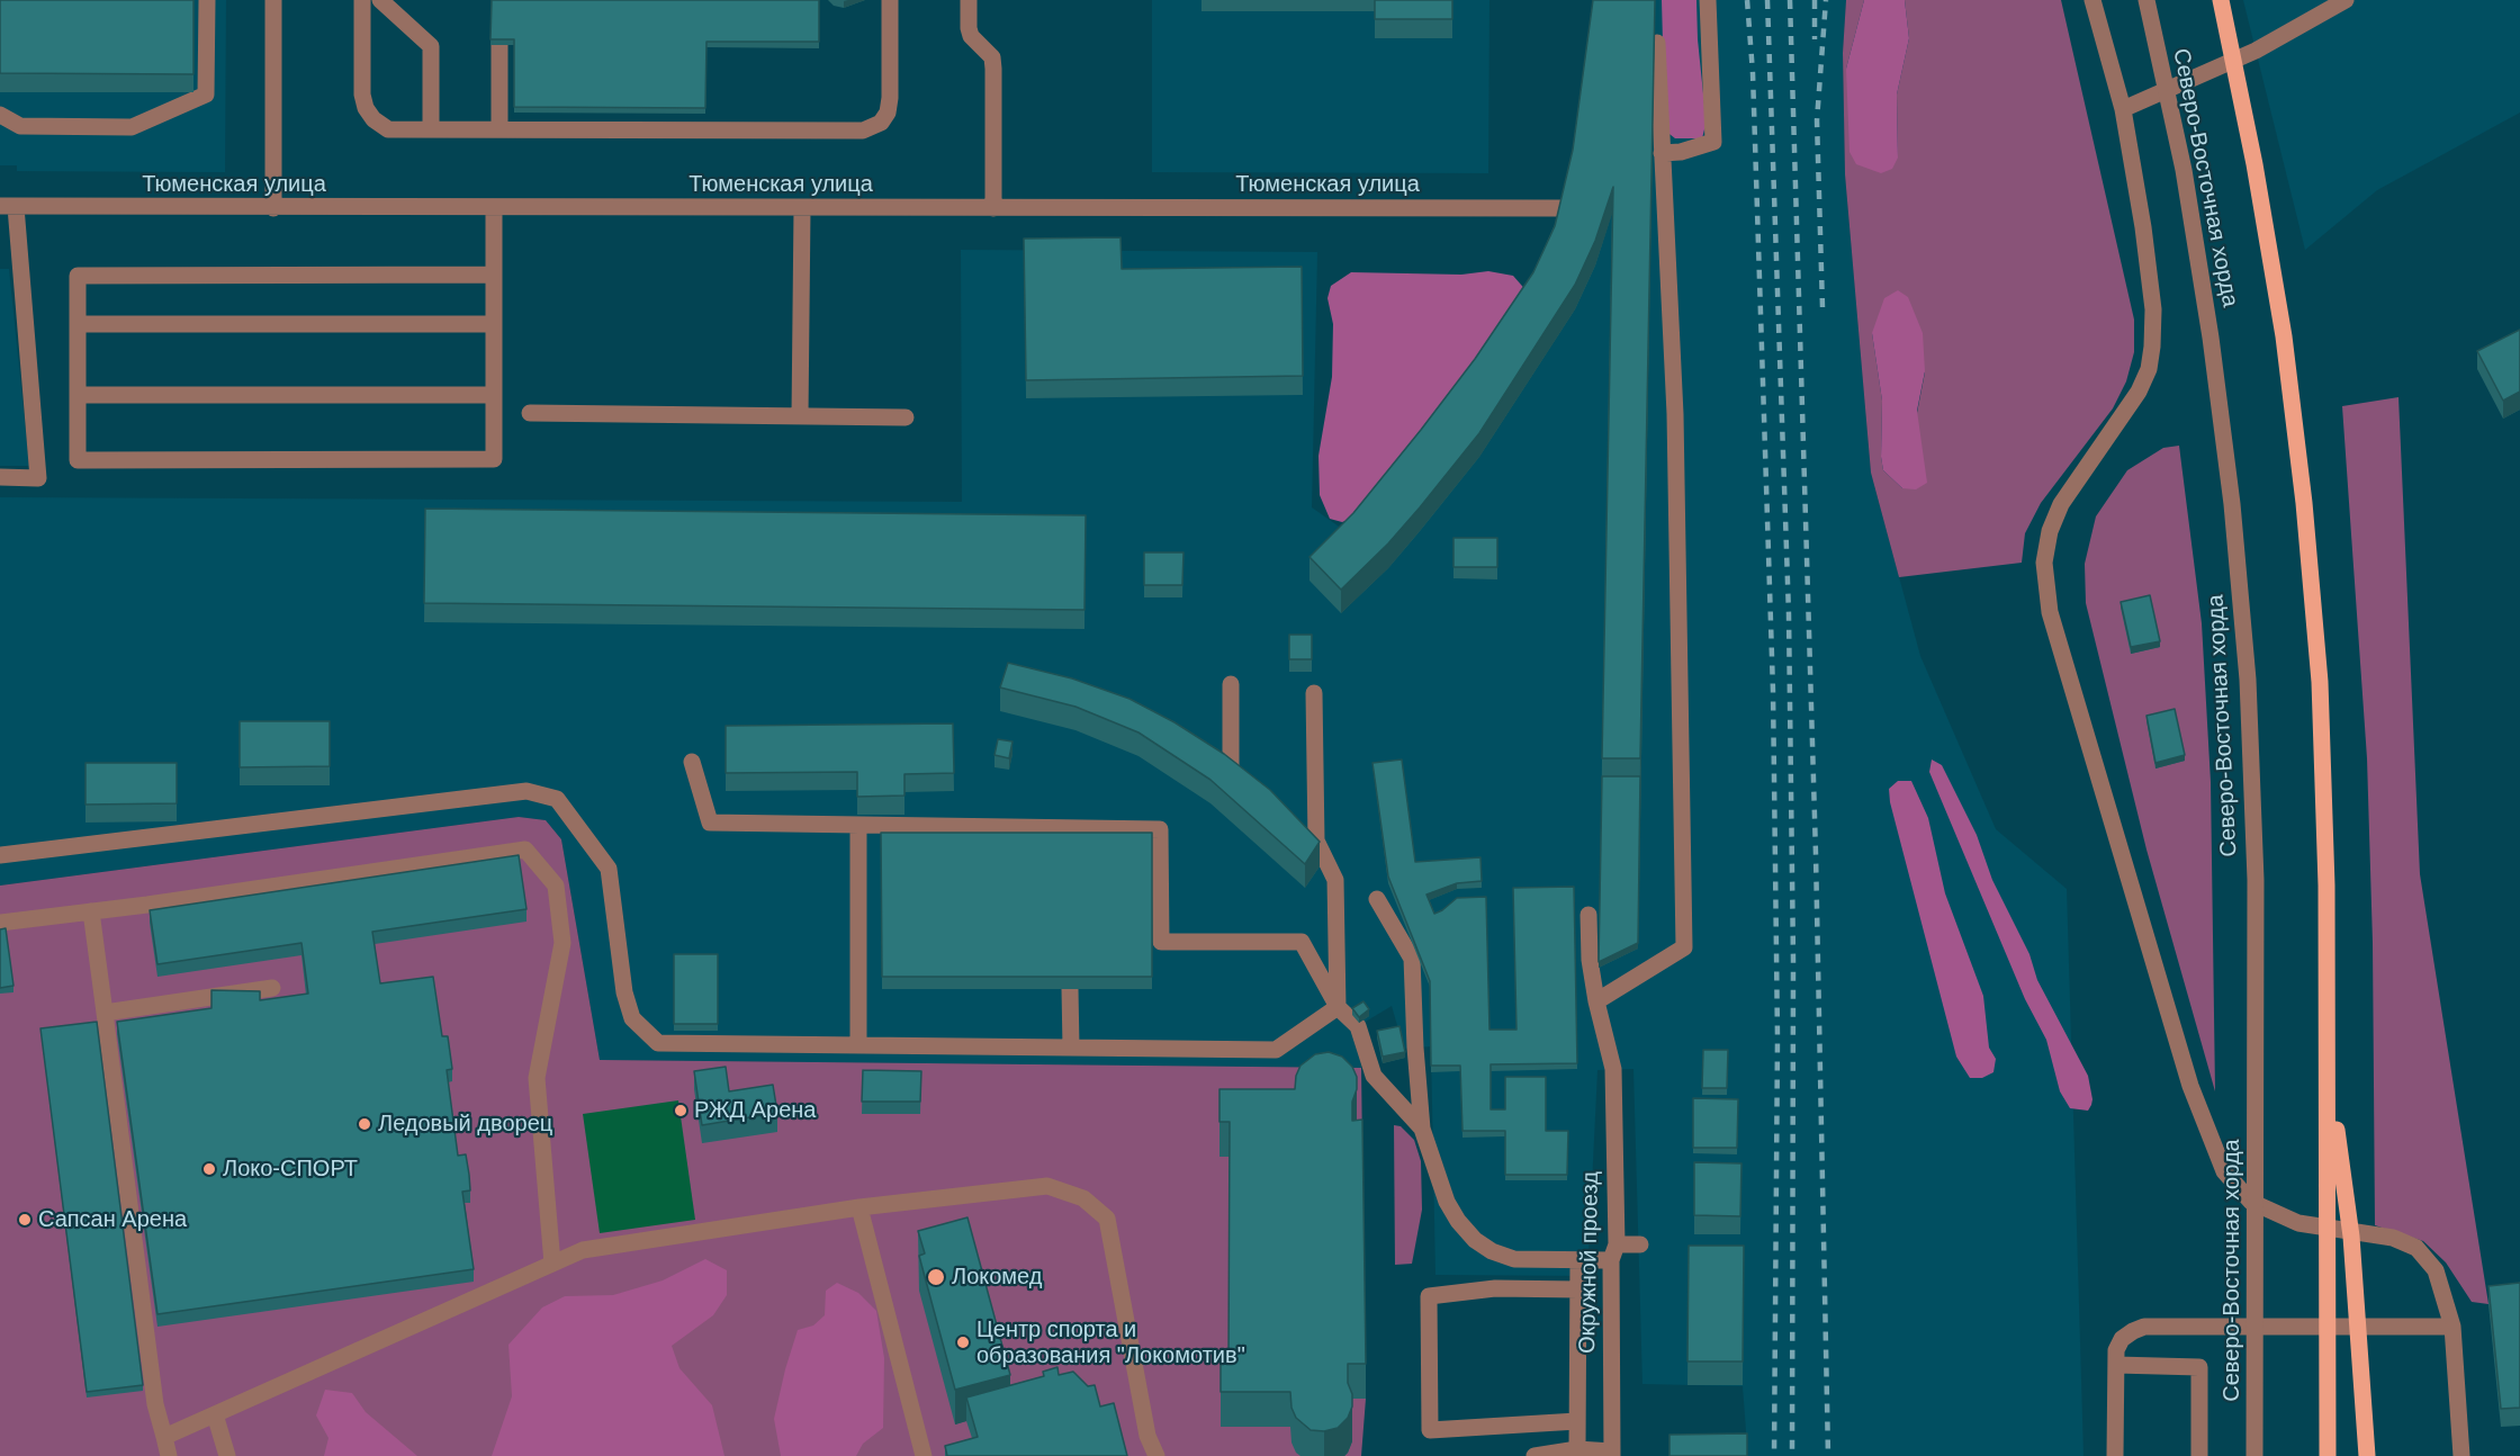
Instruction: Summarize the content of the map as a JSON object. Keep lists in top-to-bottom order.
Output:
{
  "streets": {
    "street": ["Северо-Восточная хорда", "Тюменская улица", "Окружной проезд"]
  },
  "places": [
    "РЖД Арена",
    "Ледовый дворец",
    "Локо-СПОРТ",
    "Сапсан Арена",
    "Локомед",
    "Центр спорта и образования \"Локомотив\""
  ]
}
